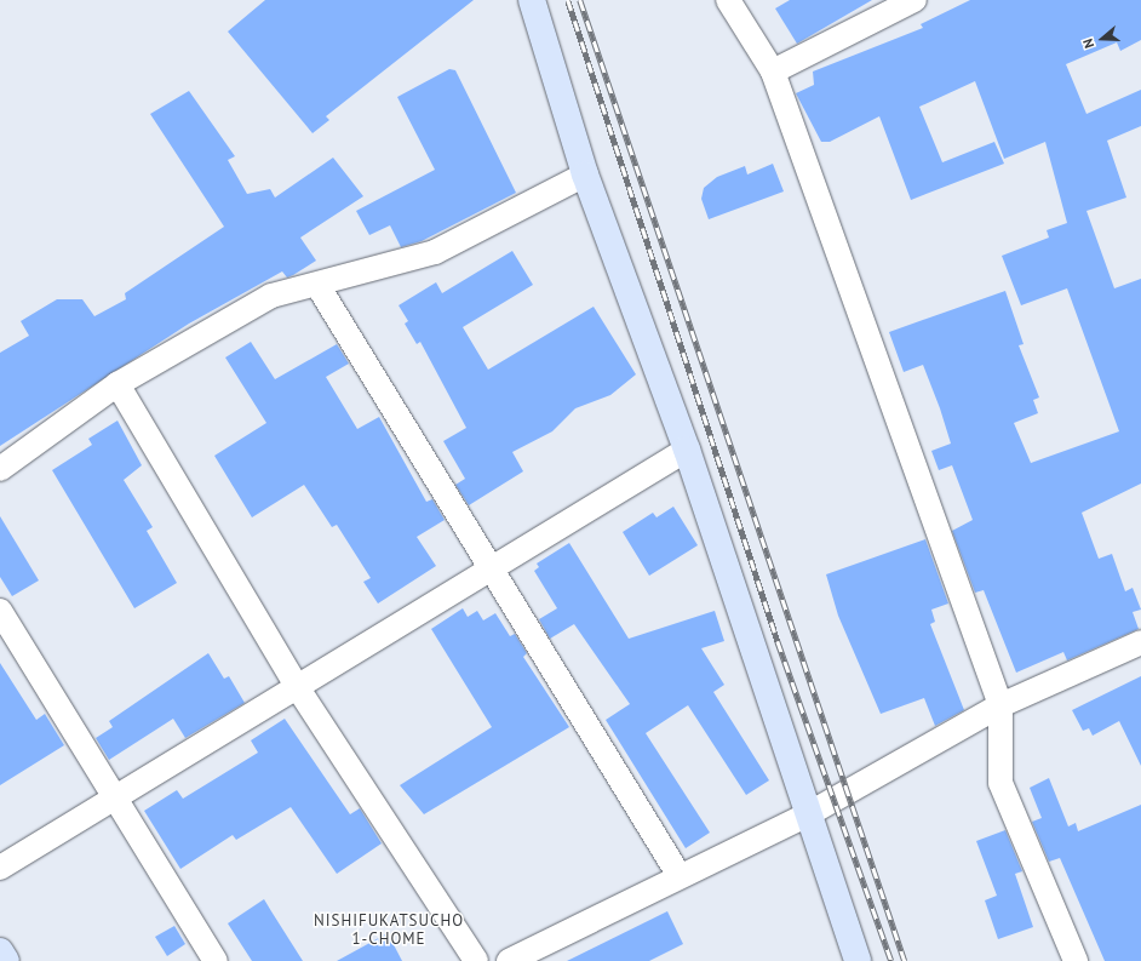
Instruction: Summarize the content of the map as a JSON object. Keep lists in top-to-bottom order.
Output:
{
  "districts": ["NISHIFUKATSUCHO 1-CHOME"],
  "north": "left"
}
